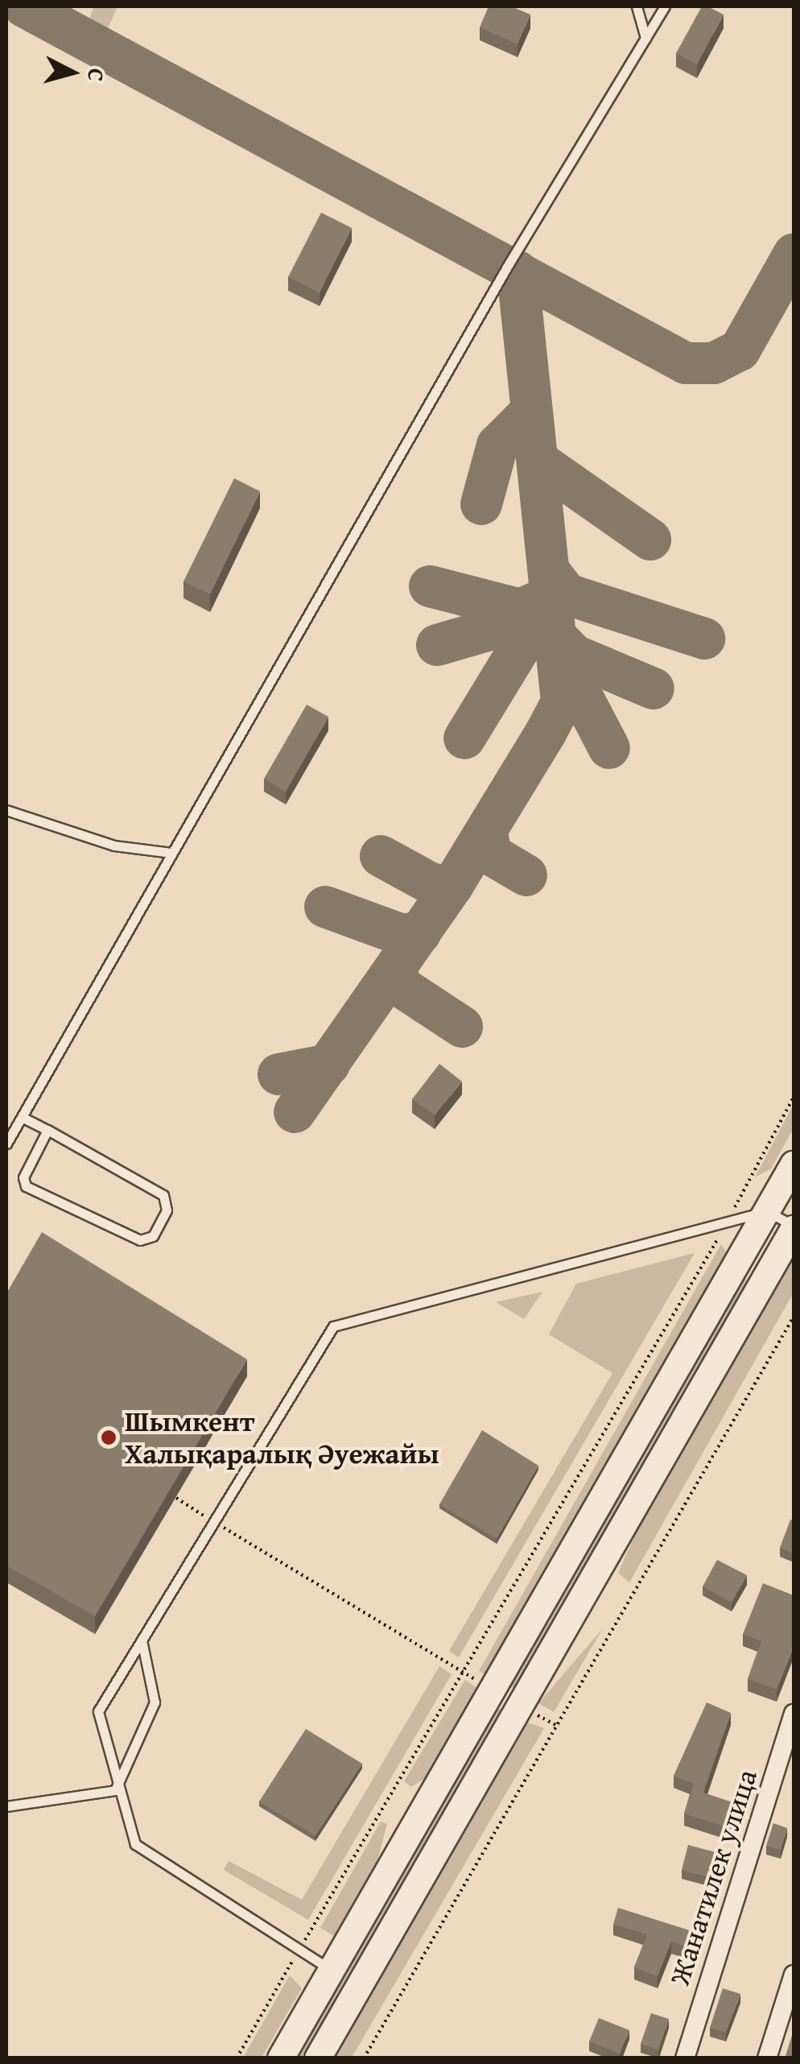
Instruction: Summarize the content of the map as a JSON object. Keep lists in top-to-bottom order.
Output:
{
  "streets": {
    "street": ["Жанатилек улица"]
  },
  "places": ["Шымкент Халықаралық Әуежайы"],
  "north": "right"
}
